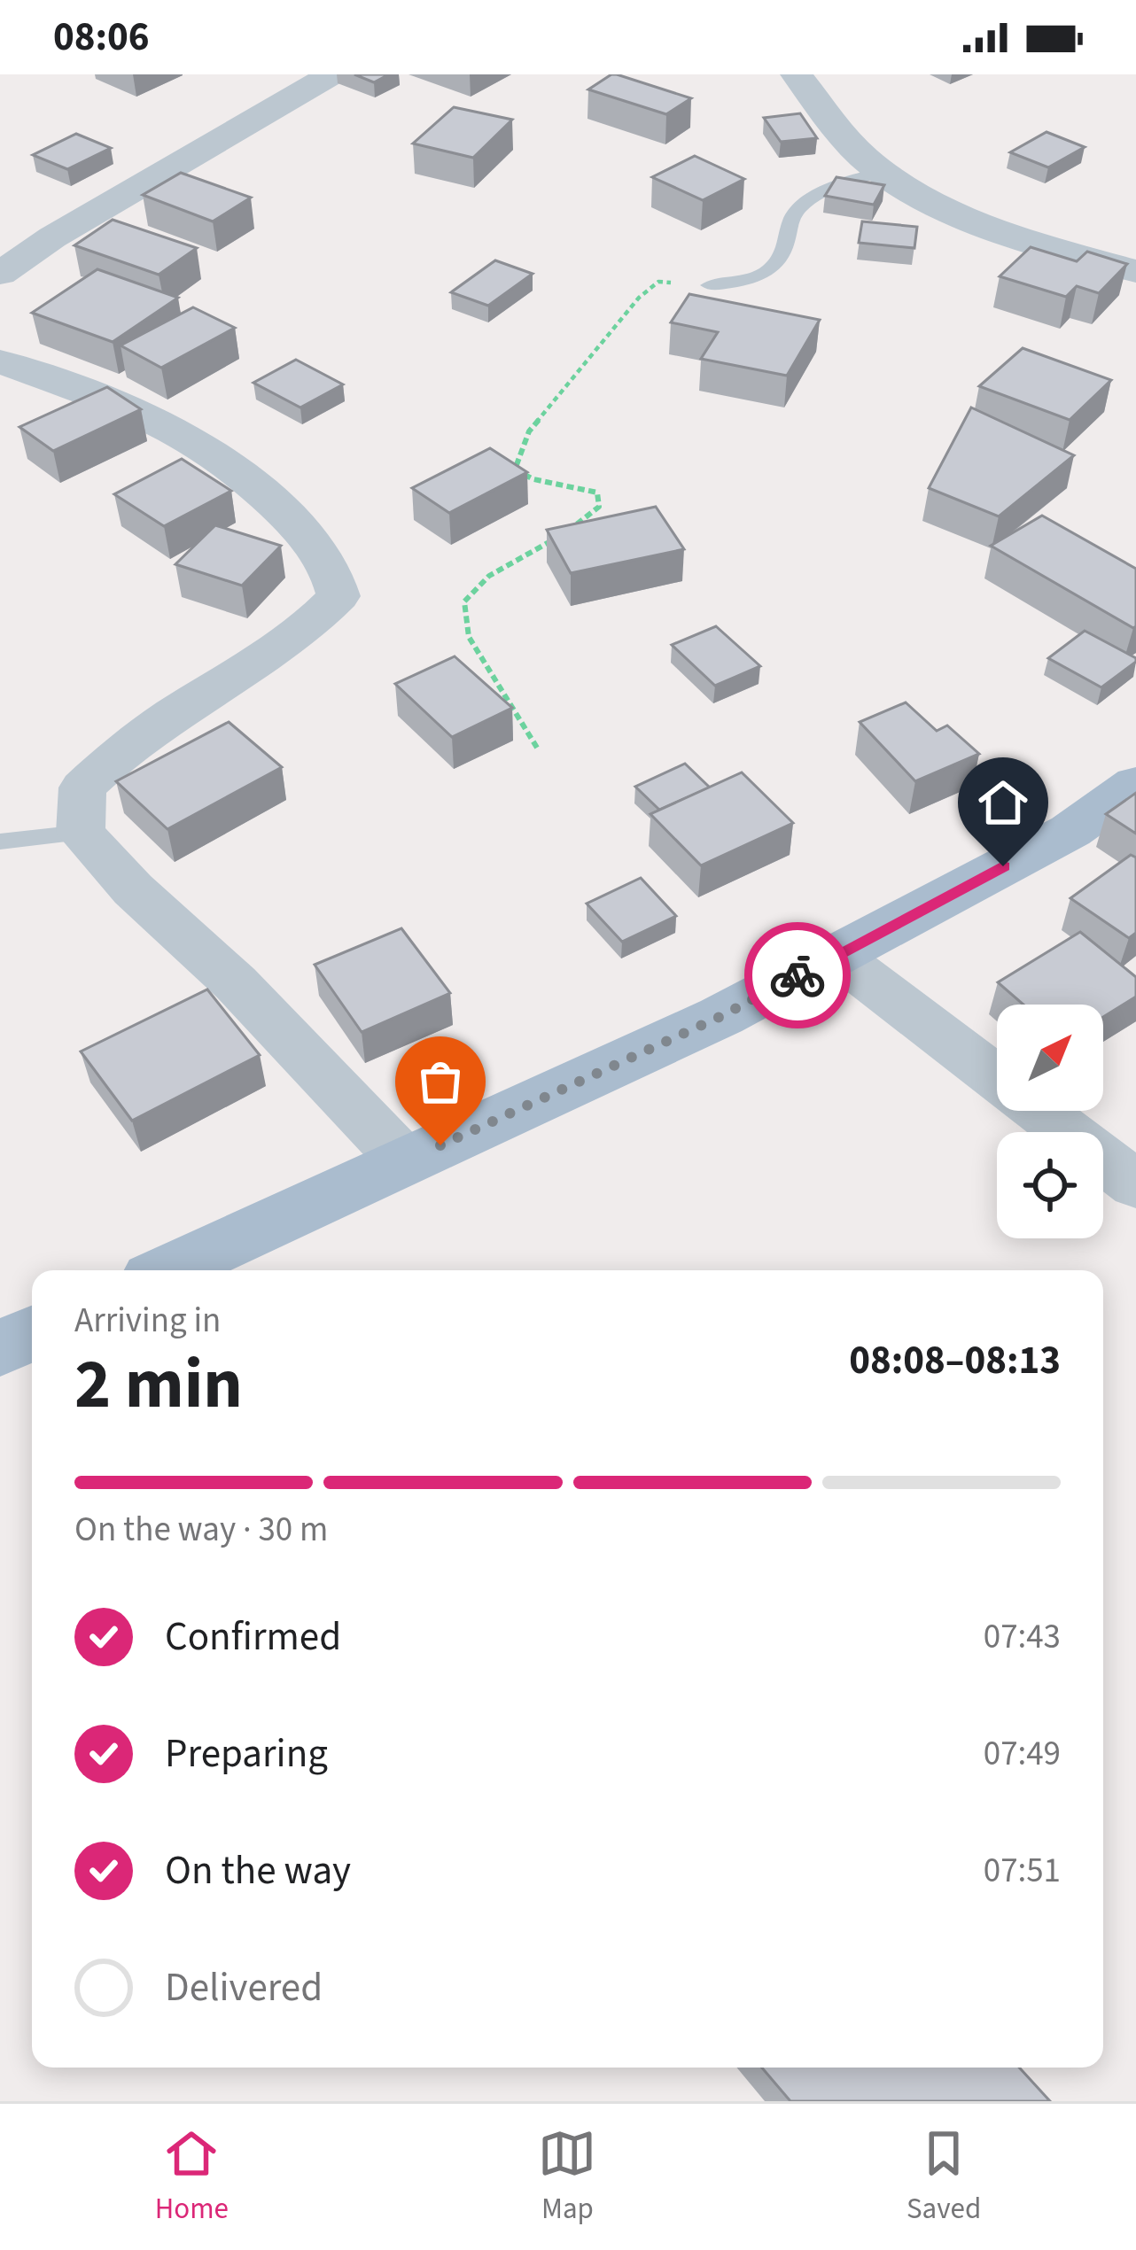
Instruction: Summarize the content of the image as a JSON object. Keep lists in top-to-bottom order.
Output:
{
  "north": "top right",
  "page": {
    "status": "08:06",
    "heading": ["2 min", "Arriving in", "08:08–08:13"],
    "bar": "On the way · 30 m",
    "list": [
      ["Confirmed", "07:43"],
      ["Preparing", "07:49"],
      ["On the way", "07:51"],
      "Delivered"
    ],
    "tabs": ["Home", "Map", "Saved"]
  }
}
